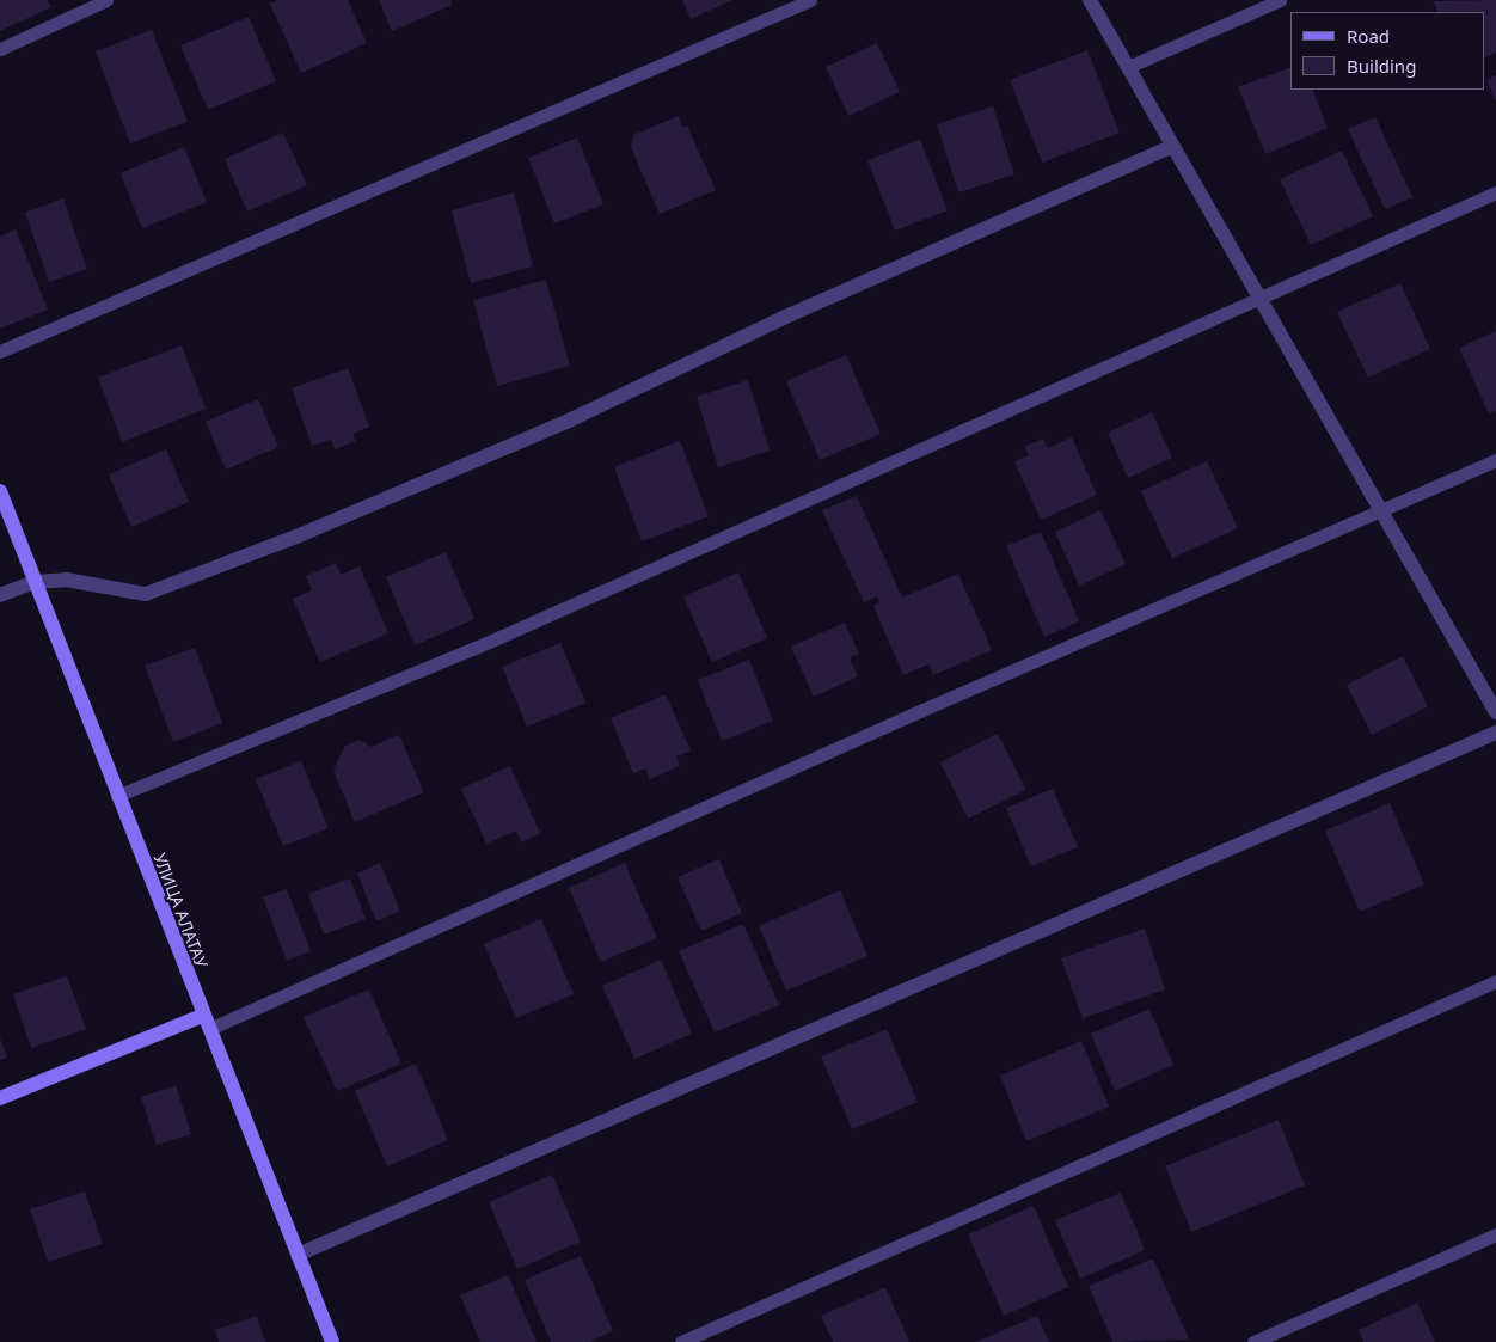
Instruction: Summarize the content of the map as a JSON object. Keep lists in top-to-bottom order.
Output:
{
  "streets": {
    "street": ["УЛИЦА АЛАТАУ"]
  },
  "legend": ["Road", "Building"]
}
